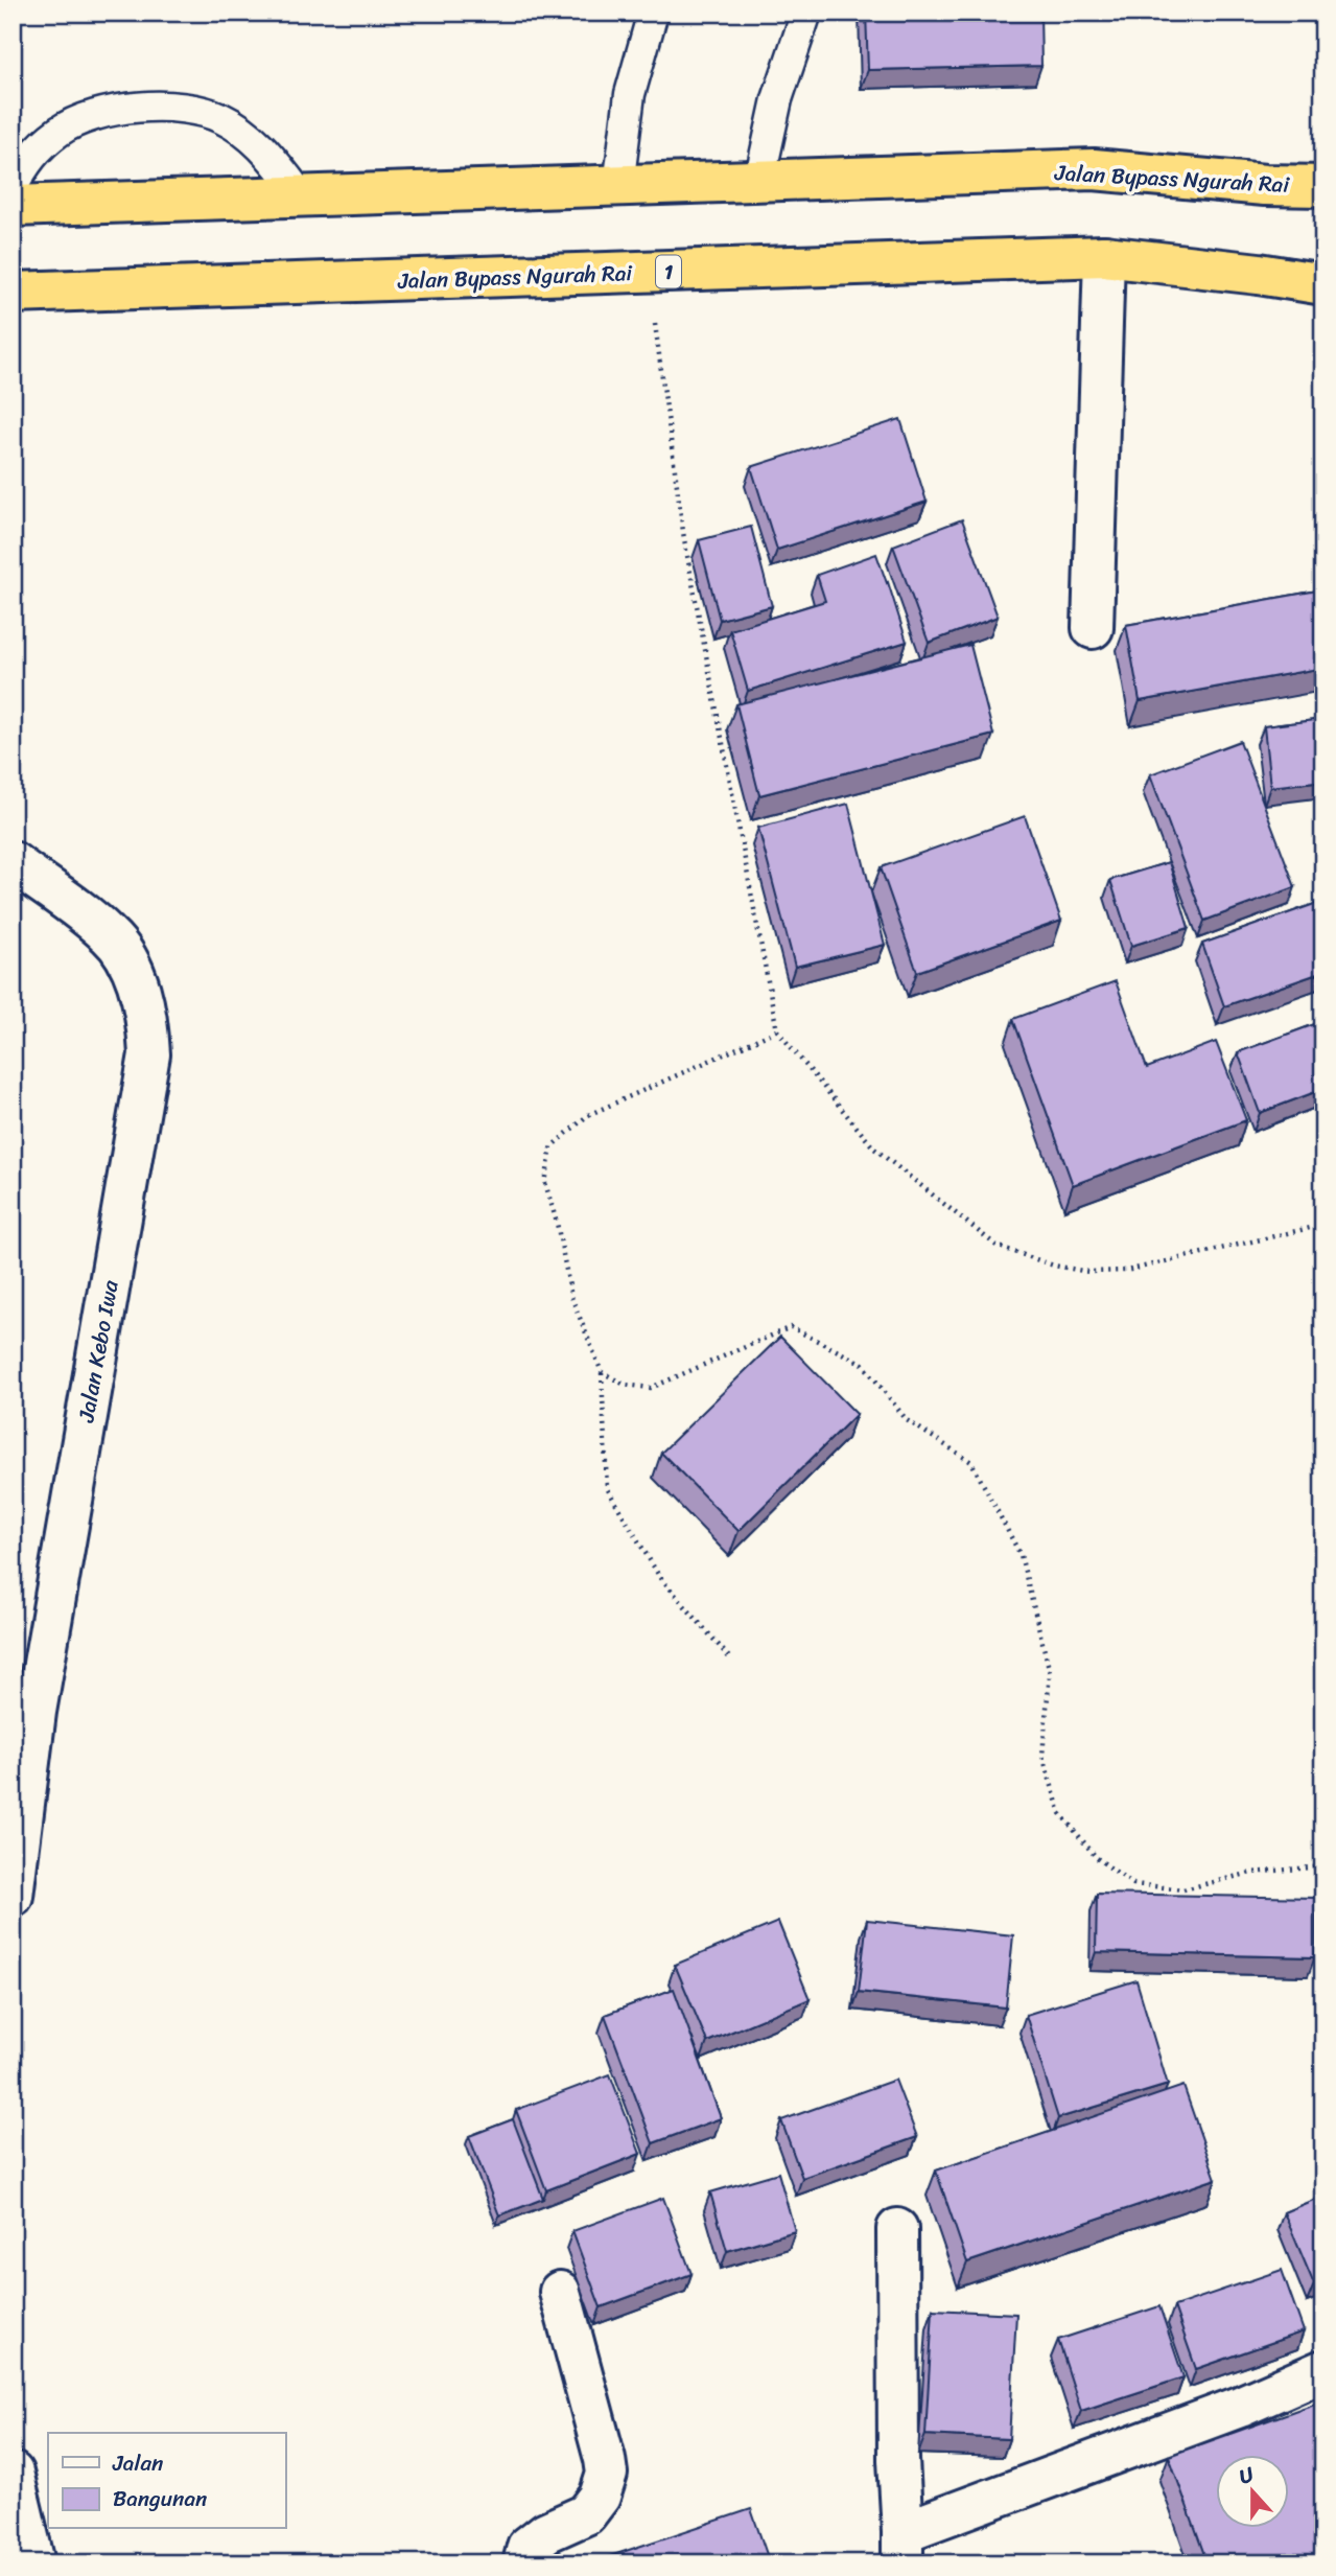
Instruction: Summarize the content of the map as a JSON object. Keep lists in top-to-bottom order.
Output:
{
  "streets": {
    "highway": ["Jalan Bypass Ngurah Rai", "1"],
    "street": ["Jalan Kebo Iwa"]
  },
  "legend": ["Jalan", "Bangunan"],
  "north": "top"
}
